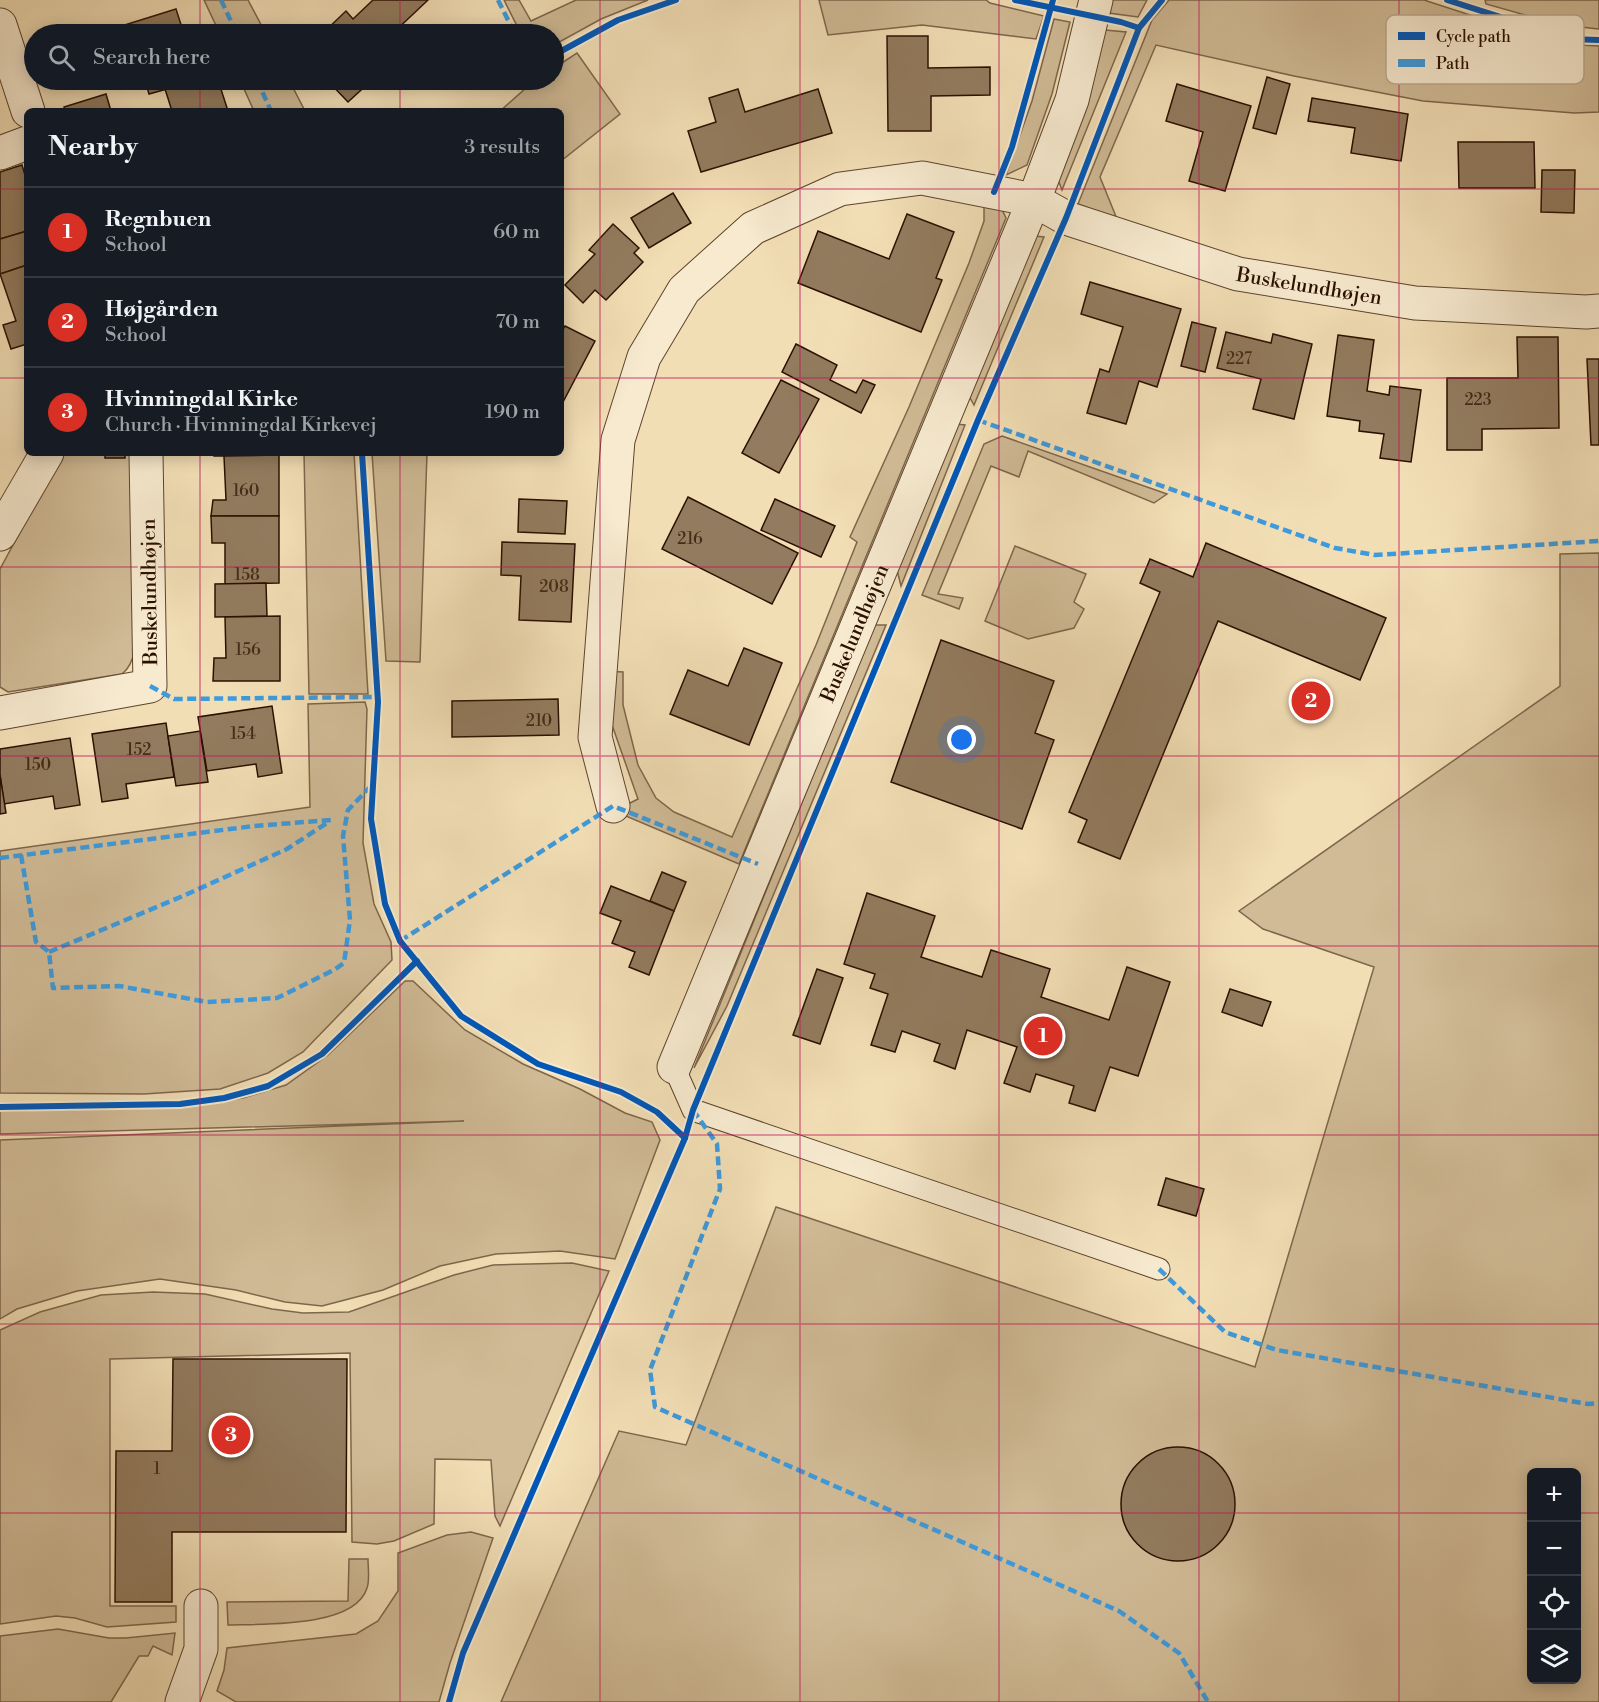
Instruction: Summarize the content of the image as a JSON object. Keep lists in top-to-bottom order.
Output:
{
  "streets": {
    "street": ["Buskelundhøjen"]
  },
  "house_numbers": [
    "227",
    "223",
    "160",
    "216",
    "158",
    "208",
    "156",
    "210",
    "154",
    "152",
    "150",
    "1"
  ],
  "legend": ["Cycle path", "Path"],
  "page": {
    "search": "Search here",
    "heading": ["Nearby", "3 results"],
    "list": [
      {
        "mark": "1",
        "name": "Regnbuen",
        "note": "School",
        "value": "60 m"
      },
      {
        "mark": "2",
        "name": "Højgården",
        "note": "School",
        "value": "70 m"
      },
      {
        "mark": "3",
        "name": "Hvinningdal Kirke",
        "note": "Church · Hvinningdal Kirkevej",
        "value": "190 m"
      }
    ],
    "pins": ["2", "1", "3"],
    "map_buttons": ["+", "−"]
  }
}
